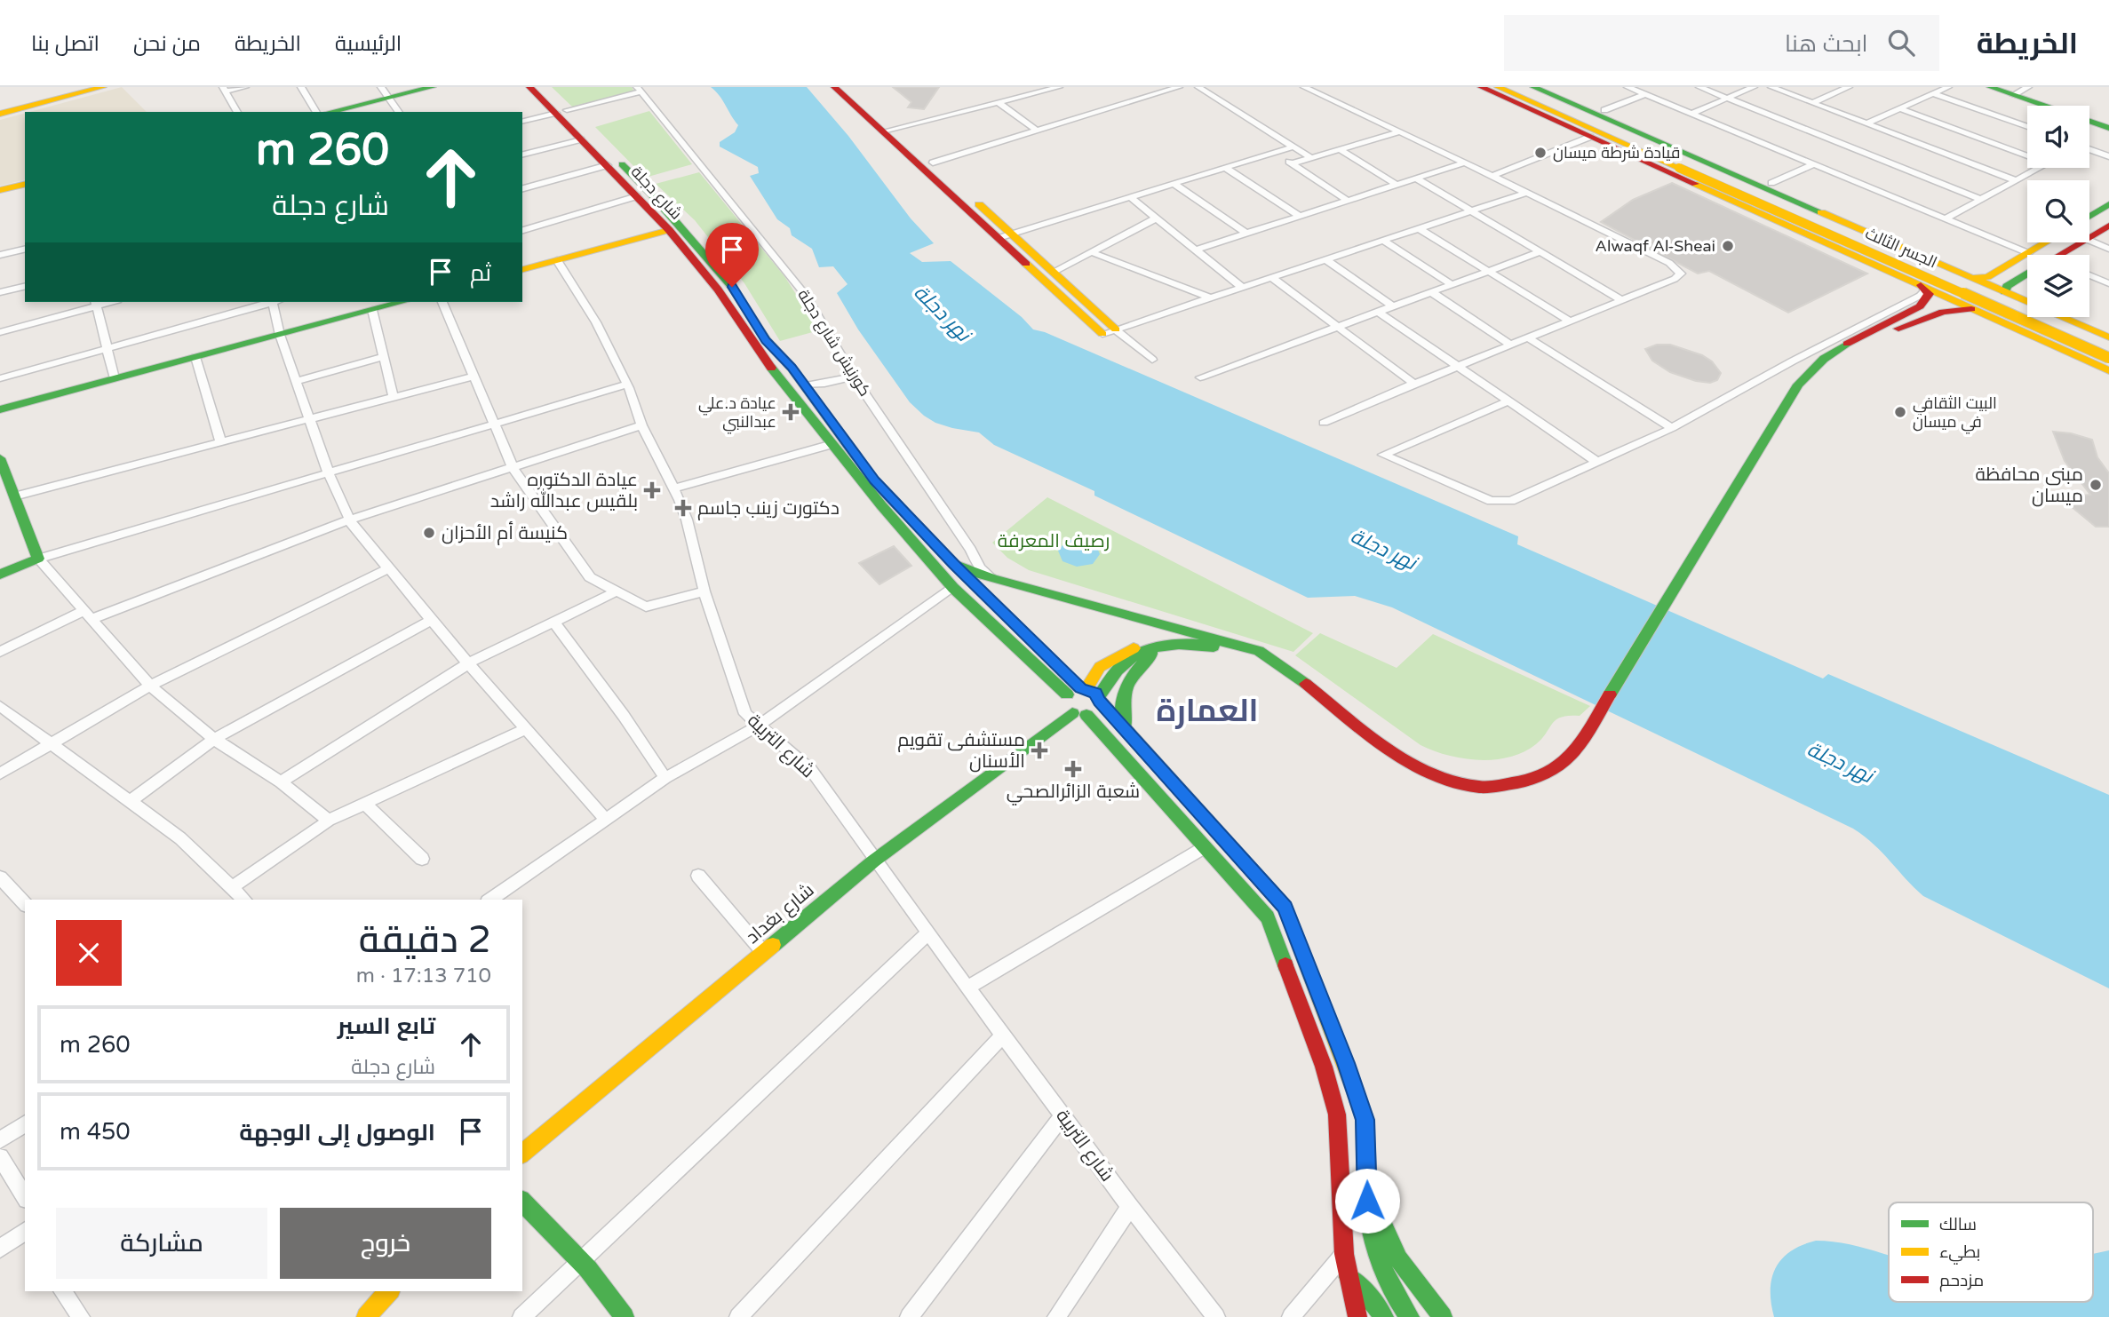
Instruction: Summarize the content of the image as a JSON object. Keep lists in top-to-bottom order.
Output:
{
  "streets": {
    "main road": ["شارع دجلة", "الجسر الثالث", "شارع بغداد"],
    "street": ["كورنيش شارع دجلة", "شارع التربية"]
  },
  "crossings": [
    ["شارع دجلة", "شارع بغداد"],
    ["شارع التربية", "شارع بغداد"]
  ],
  "districts": ["العمارة"],
  "water": ["نهر دجلة"],
  "parks": ["رصيف المعرفة"],
  "places": {
    "other": [
      "قيادة شرطة ميسان",
      "Alwaqf Al-Sheai",
      "البيت الثقافي في ميسان",
      "مبنى محافظة ميسان",
      "كنيسة أم الأحزان"
    ],
    "health": [
      "عيادة د.علي عبدالنبي",
      "عيادة الدكتوره بلقيس عبدالله راشد",
      "دكتورت زينب جاسم",
      "مستشفى تقويم الأسنان",
      "شعبة الزائرالصحي"
    ]
  },
  "legend": ["سالك", "بطيء", "مزدحم"],
  "page": {
    "header": "الخريطة",
    "search": "ابحث هنا",
    "nav": [
      "الرئيسية",
      "الخريطة",
      "من نحن",
      "اتصل بنا"
    ],
    "turn": ["260 m", "شارع دجلة"],
    "then": "ثم",
    "heading": ["2 دقيقة", "710 m · 17:13"],
    "list": [
      {
        "name": "تابع السير",
        "note": "شارع دجلة",
        "value": "260 m"
      },
      {
        "name": "الوصول إلى الوجهة",
        "value": "450 m"
      }
    ],
    "buttons": ["خروج", "مشاركة"]
  }
}
